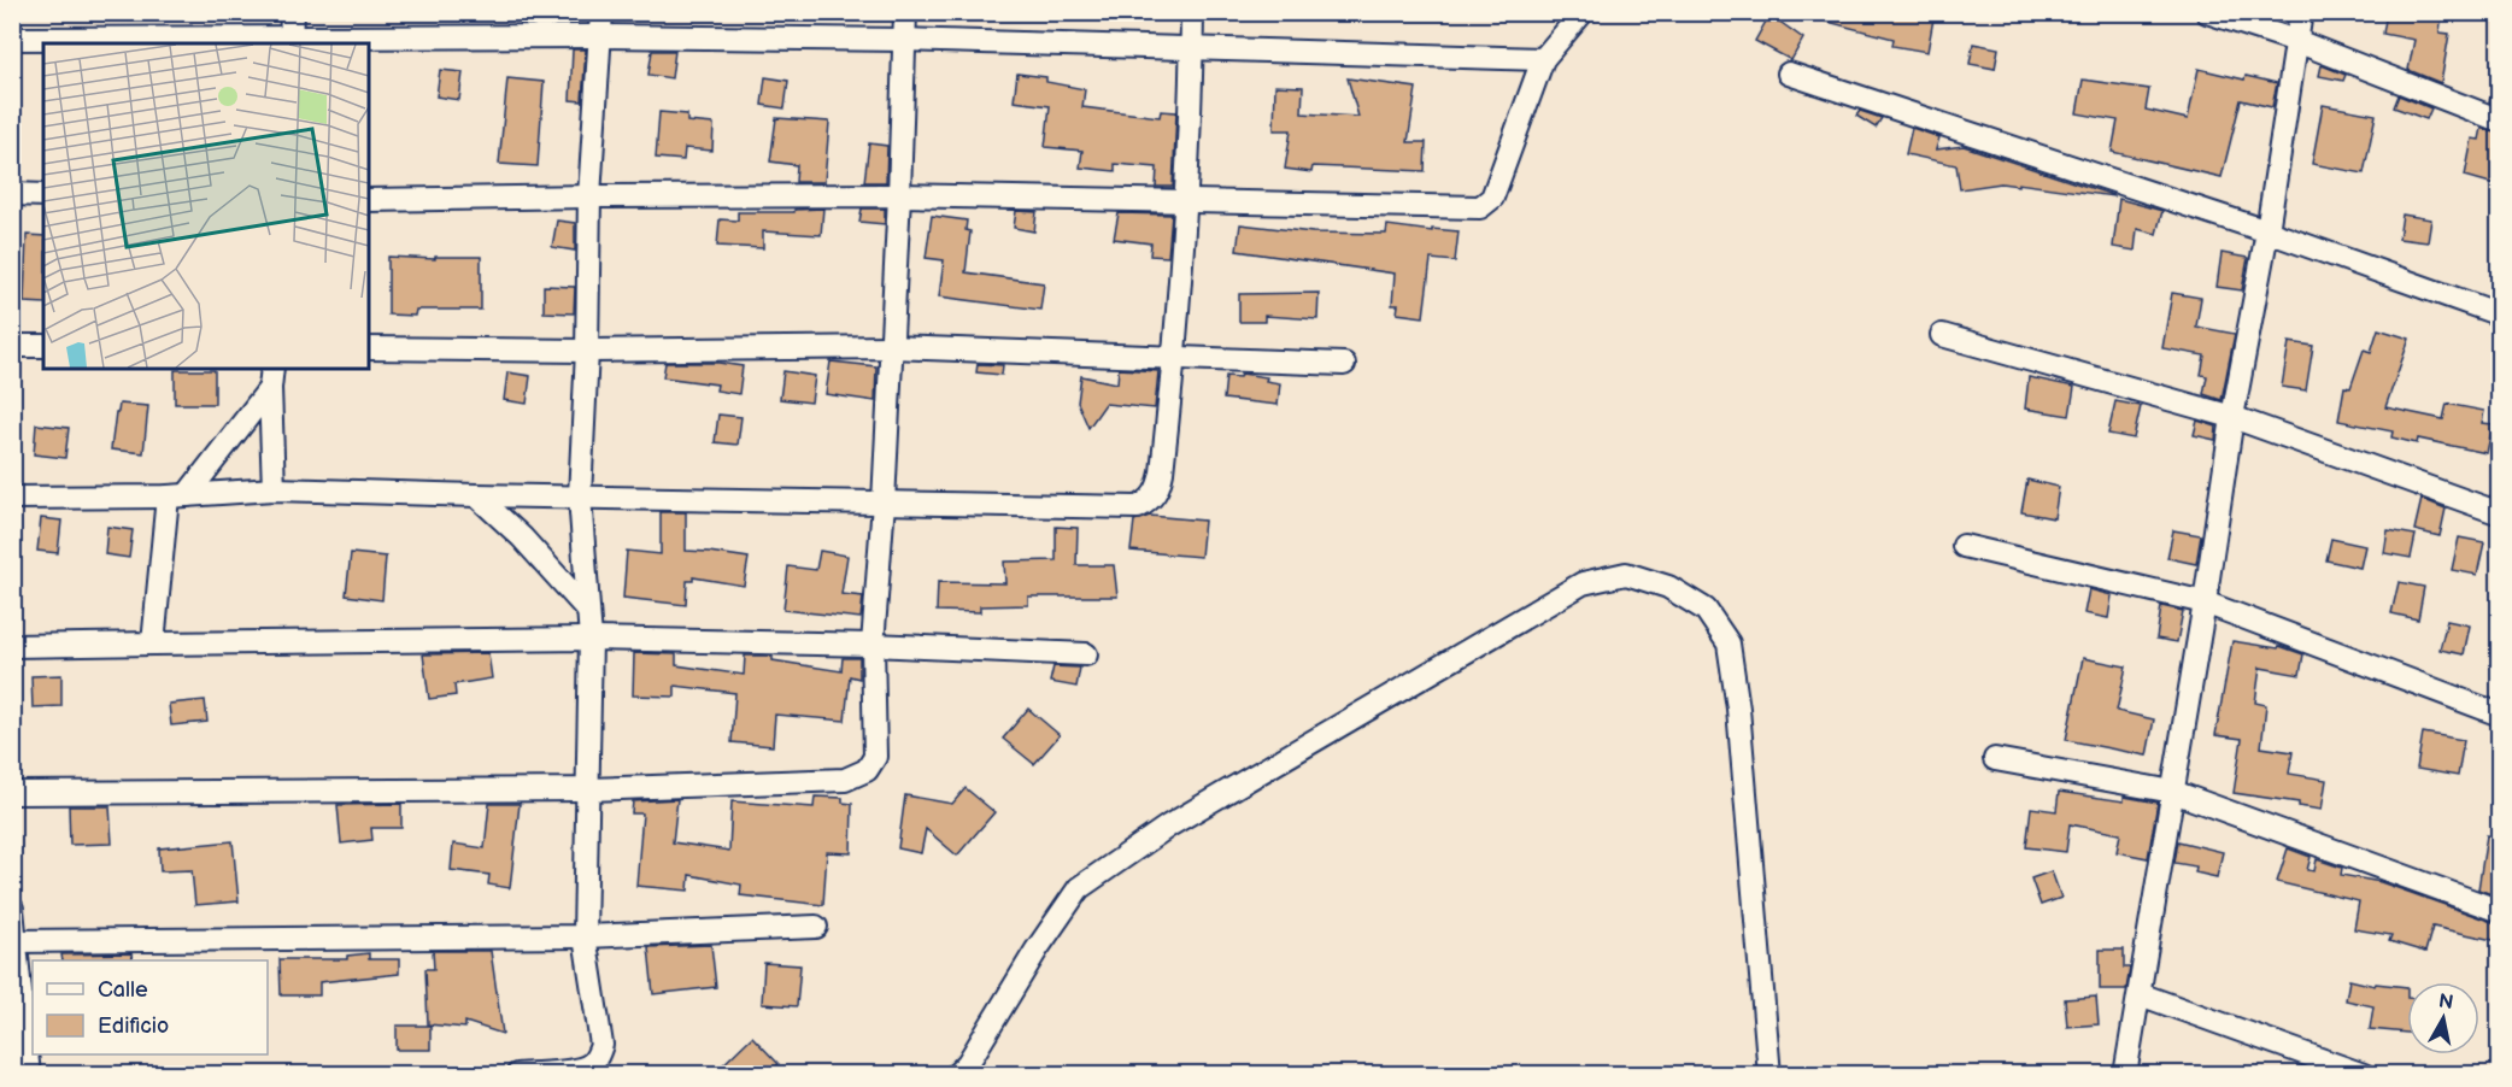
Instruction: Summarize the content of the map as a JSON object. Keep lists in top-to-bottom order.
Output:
{
  "legend": ["Calle", "Edificio"],
  "north": "top"
}
